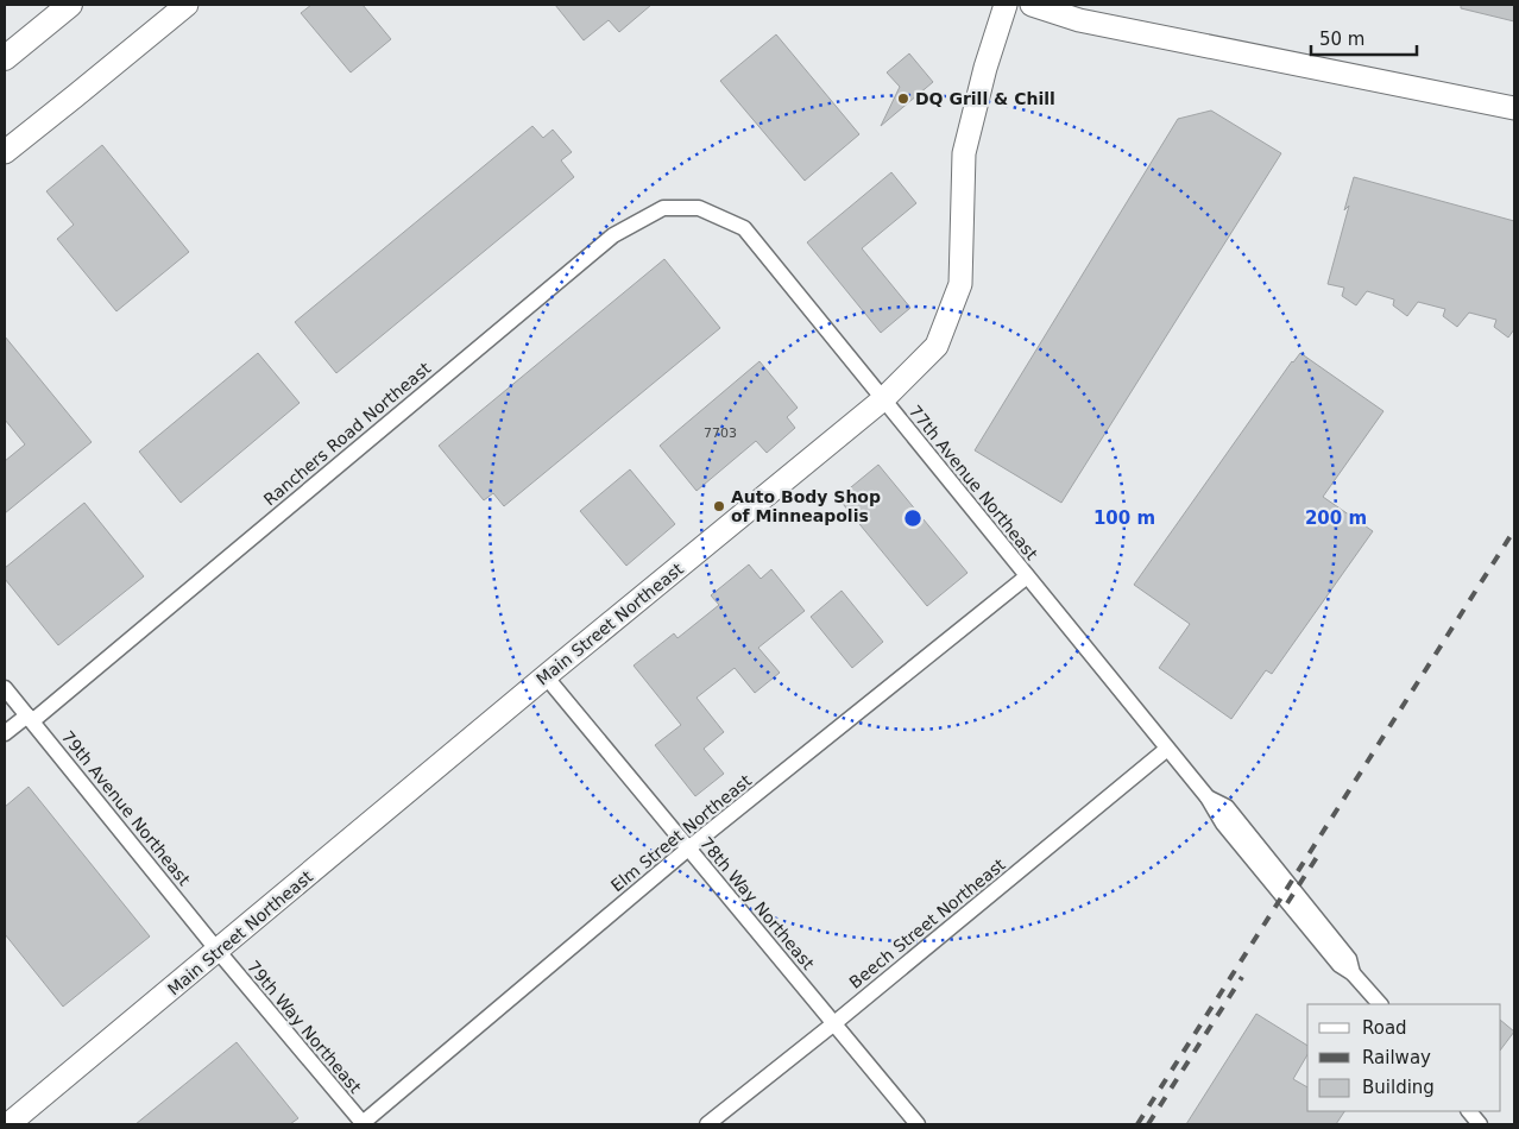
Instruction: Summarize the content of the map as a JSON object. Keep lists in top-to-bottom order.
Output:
{
  "streets": {
    "street": [
      "Ranchers Road Northeast",
      "77th Avenue Northeast",
      "Main Street Northeast",
      "79th Avenue Northeast",
      "Elm Street Northeast",
      "78th Way Northeast",
      "Beech Street Northeast",
      "79th Way Northeast"
    ]
  },
  "crossings": [
    ["Ranchers Road Northeast", "77th Avenue Northeast"],
    ["Ranchers Road Northeast", "79th Avenue Northeast"],
    ["77th Avenue Northeast", "Main Street Northeast"],
    ["77th Avenue Northeast", "Elm Street Northeast"],
    ["77th Avenue Northeast", "Beech Street Northeast"],
    ["Main Street Northeast", "79th Avenue Northeast"],
    ["Main Street Northeast", "78th Way Northeast"],
    ["Main Street Northeast", "79th Way Northeast"],
    ["79th Avenue Northeast", "79th Way Northeast"],
    ["Elm Street Northeast", "78th Way Northeast"],
    ["Elm Street Northeast", "79th Way Northeast"],
    ["78th Way Northeast", "Beech Street Northeast"]
  ],
  "places": ["DQ Grill & Chill", "Auto Body Shop of Minneapolis"],
  "house_numbers": ["7703"],
  "legend": ["Road", "Railway", "Building"],
  "scale_bar": "50 m",
  "rings": ["100 m", "200 m"]
}
